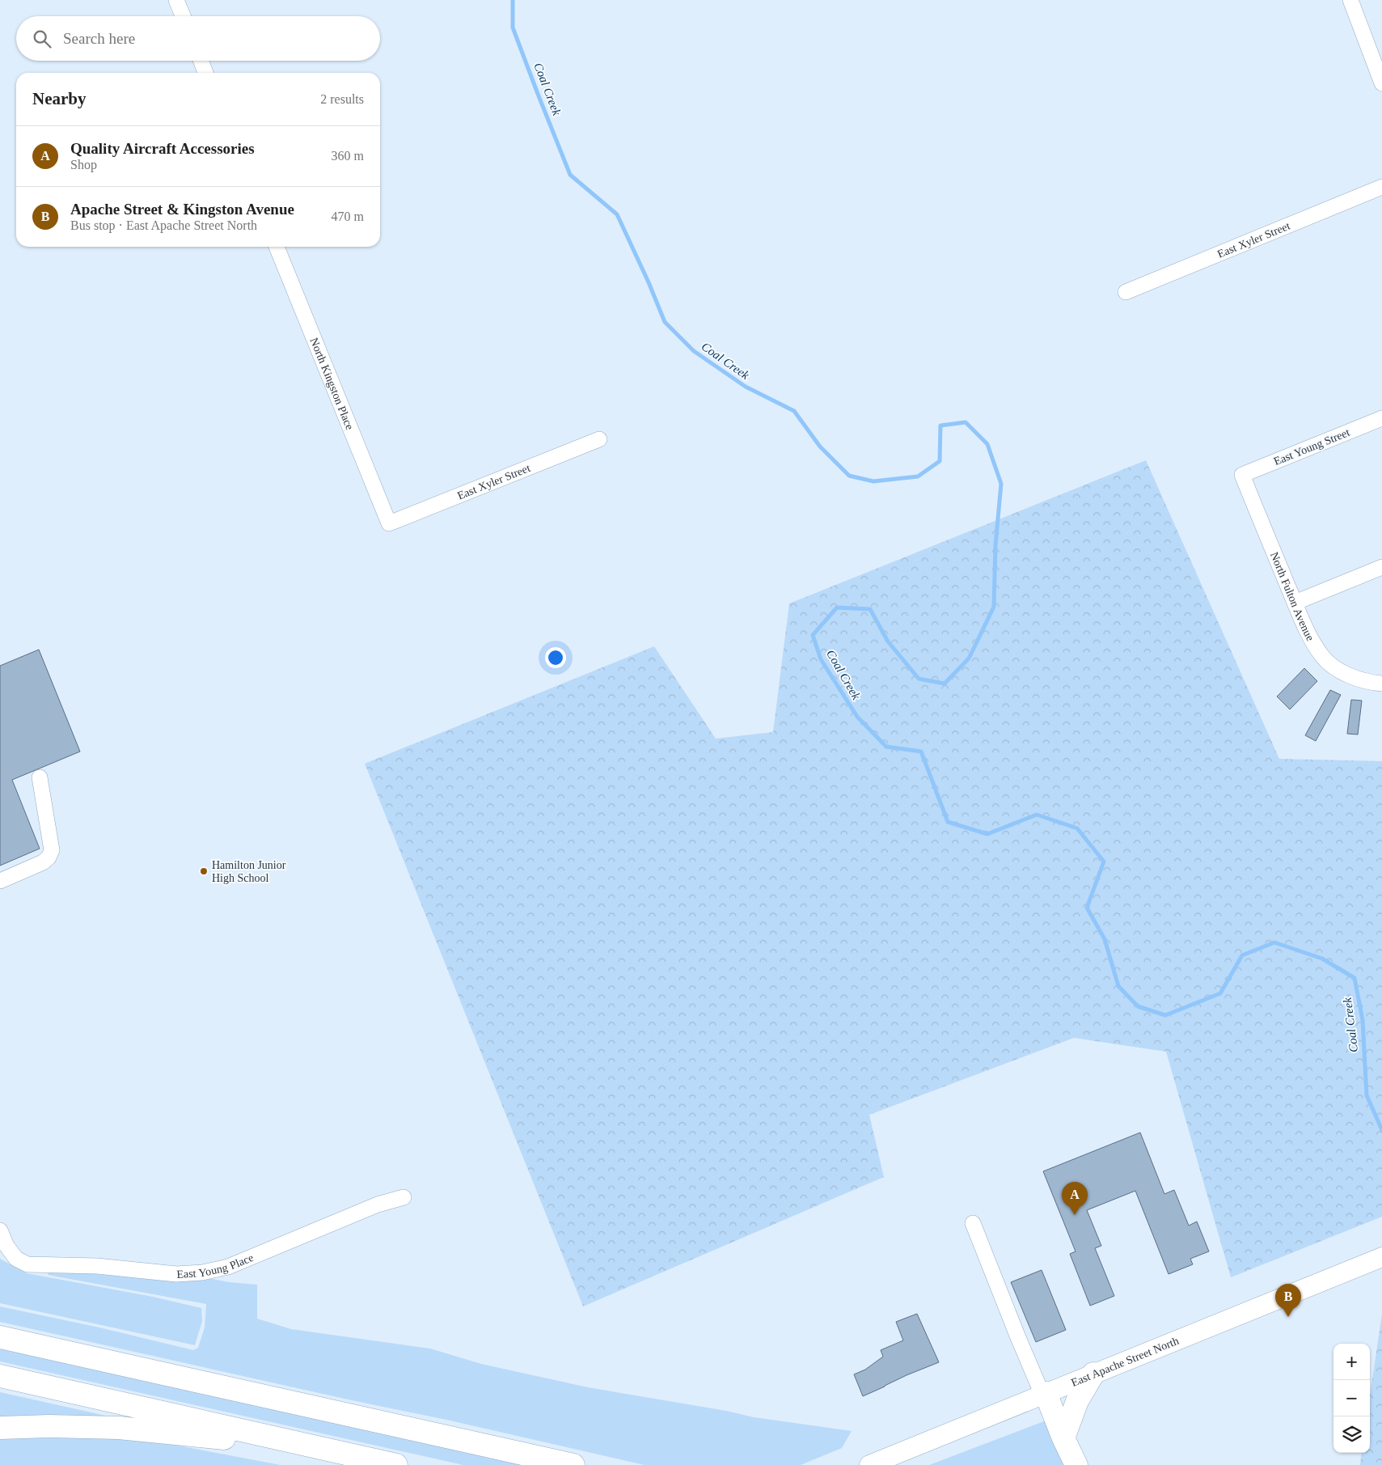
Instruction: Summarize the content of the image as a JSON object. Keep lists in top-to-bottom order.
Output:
{
  "streets": {
    "main road": ["East Apache Street North"],
    "street": [
      "East Xyler Street",
      "North Kingston Place",
      "East Young Street",
      "North Fulton Avenue",
      "East Young Place"
    ]
  },
  "crossings": [
    ["East Xyler Street", "North Kingston Place"],
    ["East Young Street", "North Fulton Avenue"]
  ],
  "water": ["Coal Creek"],
  "places": ["Hamilton Junior High School"],
  "page": {
    "search": "Search here",
    "heading": ["Nearby", "2 results"],
    "list": [
      {
        "mark": "A",
        "name": "Quality Aircraft Accessories",
        "note": "Shop",
        "value": "360 m"
      },
      {
        "mark": "B",
        "name": "Apache Street & Kingston Avenue",
        "note": "Bus stop · East Apache Street North",
        "value": "470 m"
      }
    ],
    "pins": ["A", "B"],
    "map_buttons": ["+", "−"]
  }
}
